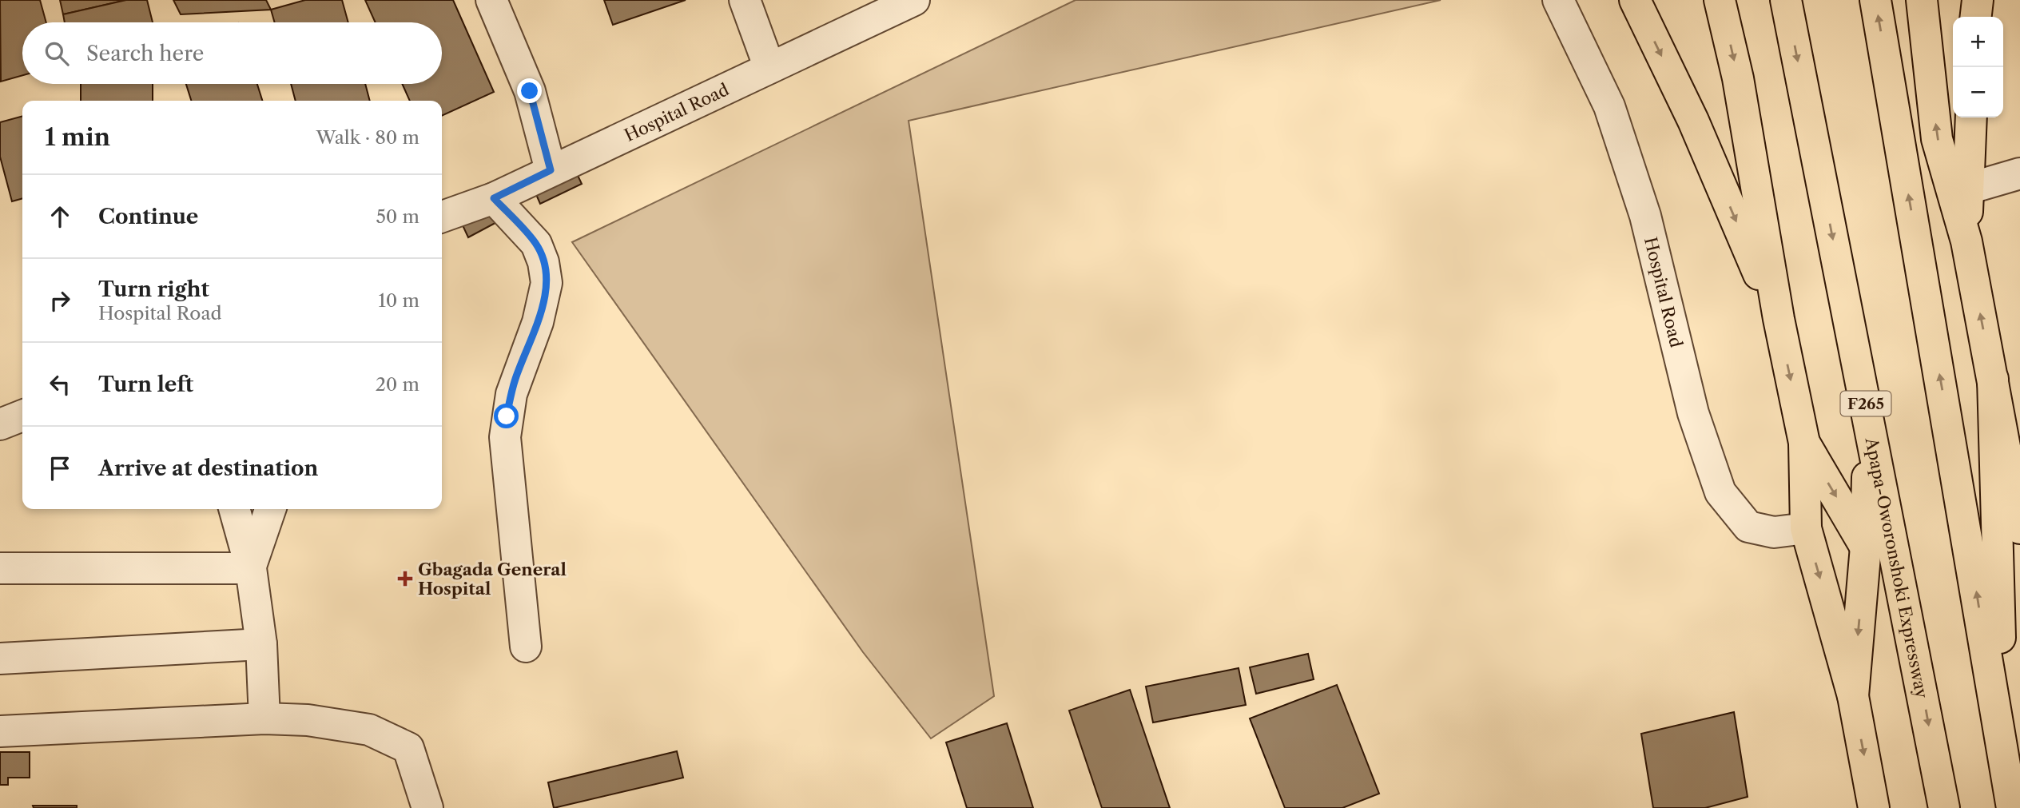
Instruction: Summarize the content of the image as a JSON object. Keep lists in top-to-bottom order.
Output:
{
  "streets": {
    "main road": ["F265", "Apapa-Oworonshoki Expressway"],
    "street": ["Hospital Road"]
  },
  "places": {
    "health": ["Gbagada General Hospital"]
  },
  "page": {
    "map_buttons": ["+", "−"],
    "search": "Search here",
    "heading": ["1 min", "Walk · 80 m"],
    "list": [
      ["Continue", "50 m"],
      ["Turn right", "Hospital Road", "10 m"],
      ["Turn left", "20 m"],
      "Arrive at destination"
    ]
  }
}
